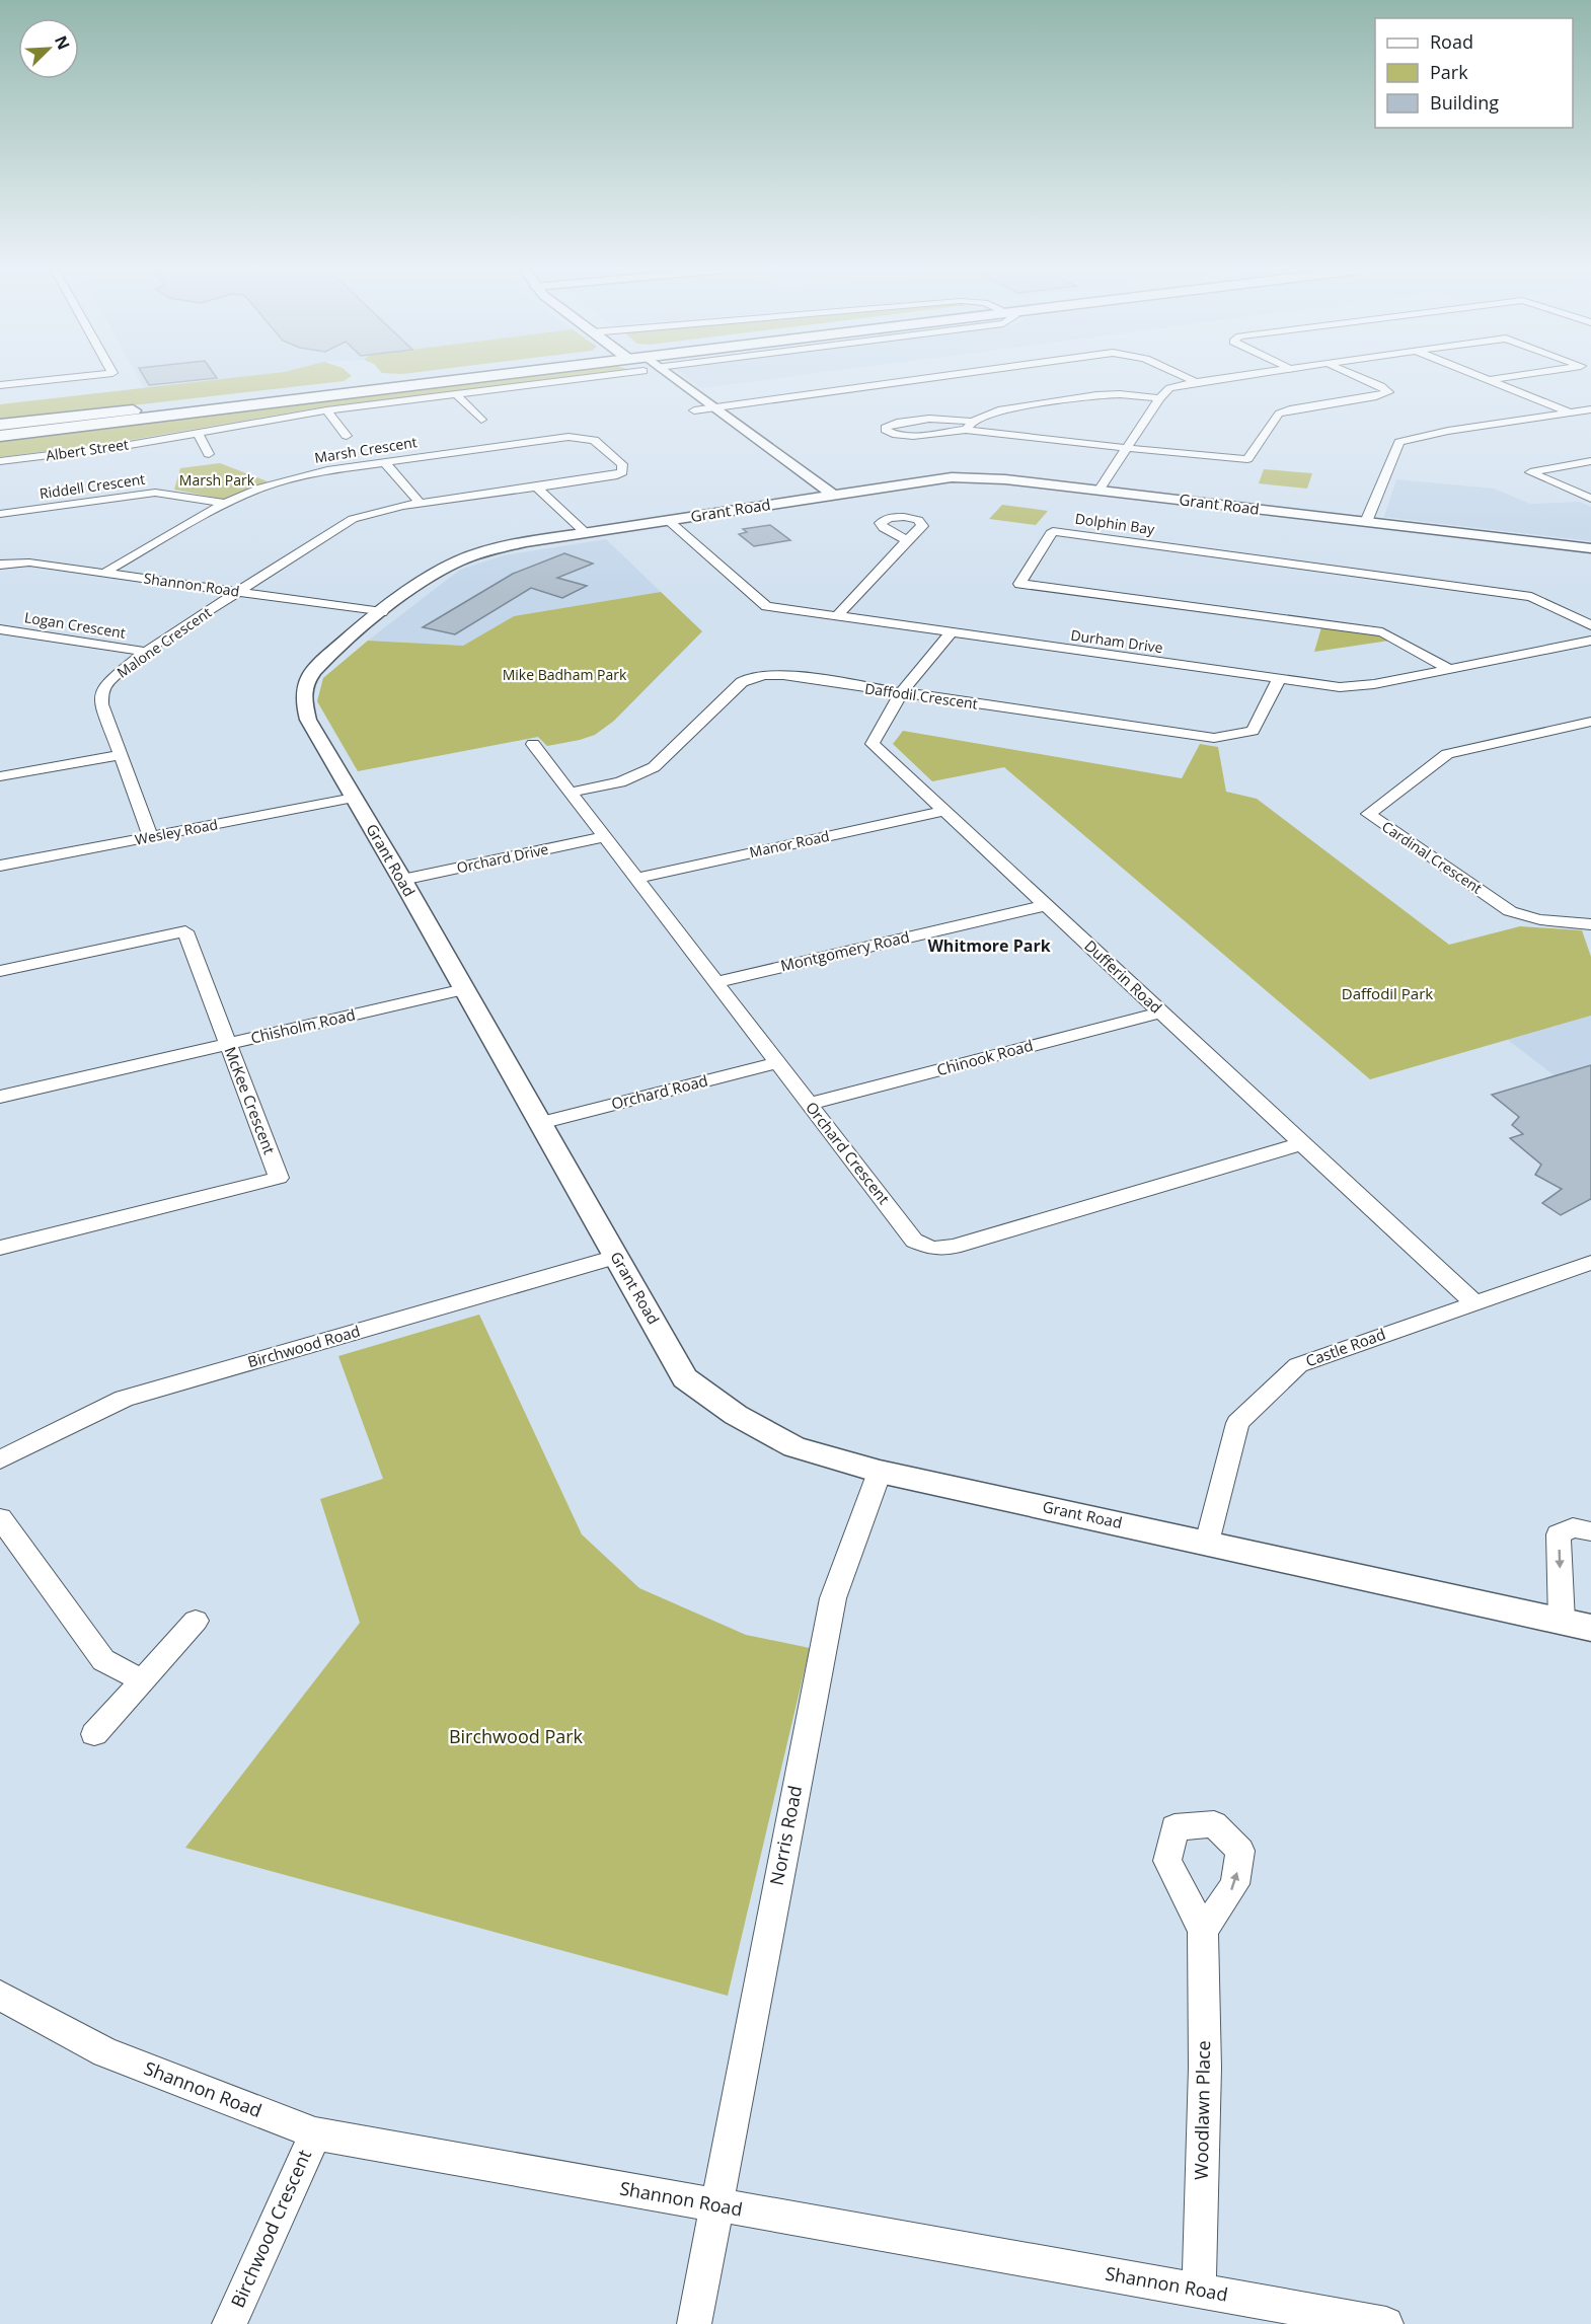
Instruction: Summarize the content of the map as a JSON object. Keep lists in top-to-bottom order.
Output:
{
  "streets": {
    "main road": ["Albert Street"],
    "street": [
      "Marsh Crescent",
      "Riddell Crescent",
      "Grant Road",
      "Dolphin Bay",
      "Shannon Road",
      "Logan Crescent",
      "Durham Drive",
      "Malone Crescent",
      "Daffodil Crescent",
      "Wesley Road",
      "Manor Road",
      "Cardinal Crescent",
      "Orchard Drive",
      "Montgomery Road",
      "Dufferin Road",
      "Chisholm Road",
      "Chinook Road",
      "Orchard Road",
      "McKee Crescent",
      "Orchard Crescent",
      "Birchwood Road",
      "Castle Road",
      "Norris Road",
      "Woodlawn Place",
      "Birchwood Crescent"
    ]
  },
  "crossings": [
    ["Marsh Crescent", "Riddell Crescent"],
    ["Marsh Crescent", "Shannon Road"],
    ["Marsh Crescent", "Malone Crescent"],
    ["Grant Road", "Shannon Road"],
    ["Grant Road", "Durham Drive"],
    ["Grant Road", "Wesley Road"],
    ["Grant Road", "Orchard Drive"],
    ["Grant Road", "Chisholm Road"],
    ["Grant Road", "Orchard Road"],
    ["Grant Road", "Birchwood Road"],
    ["Grant Road", "Castle Road"],
    ["Grant Road", "Norris Road"],
    ["Dolphin Bay", "Durham Drive"],
    ["Shannon Road", "Malone Crescent"],
    ["Shannon Road", "Norris Road"],
    ["Shannon Road", "Woodlawn Place"],
    ["Shannon Road", "Birchwood Crescent"],
    ["Logan Crescent", "Malone Crescent"],
    ["Durham Drive", "Daffodil Crescent"],
    ["Durham Drive", "Dufferin Road"],
    ["Malone Crescent", "Wesley Road"],
    ["Daffodil Crescent", "Dufferin Road"],
    ["Daffodil Crescent", "Orchard Crescent"],
    ["Manor Road", "Dufferin Road"],
    ["Manor Road", "Orchard Crescent"],
    ["Orchard Drive", "Orchard Crescent"],
    ["Montgomery Road", "Dufferin Road"],
    ["Montgomery Road", "Orchard Crescent"],
    ["Dufferin Road", "Chinook Road"],
    ["Dufferin Road", "Orchard Crescent"],
    ["Dufferin Road", "Castle Road"],
    ["Chisholm Road", "McKee Crescent"],
    ["Chinook Road", "Orchard Crescent"],
    ["Orchard Road", "Orchard Crescent"]
  ],
  "districts": ["Whitmore Park"],
  "parks": [
    "Marsh Park",
    "Mike Badham Park",
    "Daffodil Park",
    "Birchwood Park"
  ],
  "legend": ["Road", "Park", "Building"],
  "north": "top right"
}
